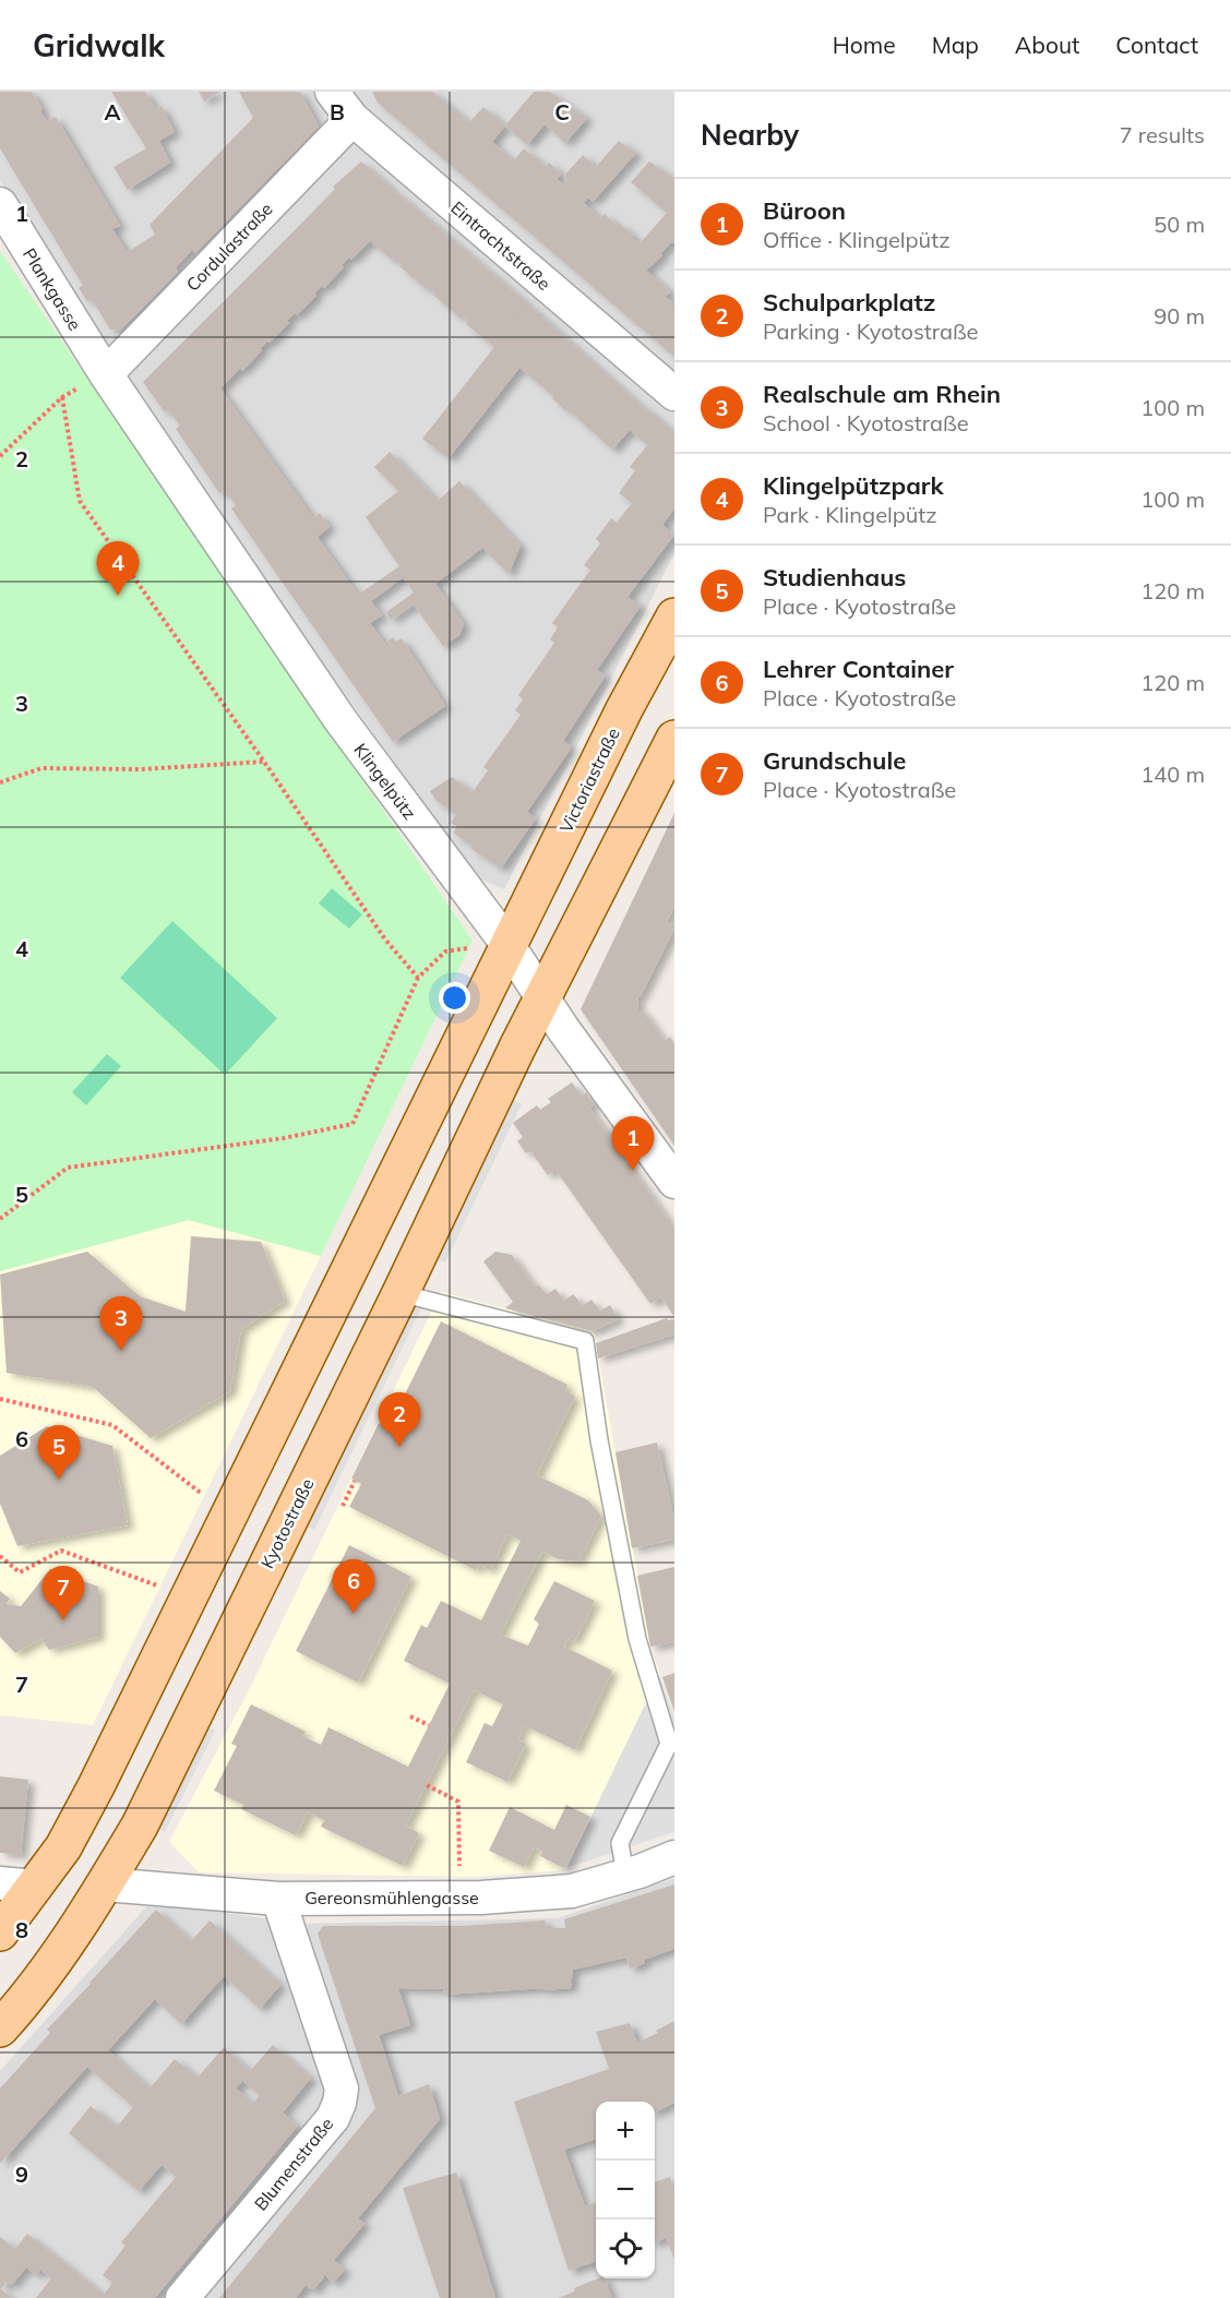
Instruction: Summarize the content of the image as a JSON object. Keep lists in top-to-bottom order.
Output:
{
  "streets": {
    "main road": ["Victoriastraße", "Kyotostraße"],
    "street": [
      "Eintrachtstraße",
      "Cordulastraße",
      "Plankgasse",
      "Klingelpütz",
      "Gereonsmühlengasse",
      "Blumenstraße"
    ]
  },
  "crossings": [
    ["Eintrachtstraße", "Cordulastraße"],
    ["Cordulastraße", "Plankgasse"],
    ["Cordulastraße", "Klingelpütz"],
    ["Plankgasse", "Klingelpütz"],
    ["Victoriastraße", "Klingelpütz"],
    ["Klingelpütz", "Kyotostraße"],
    ["Kyotostraße", "Gereonsmühlengasse"],
    ["Gereonsmühlengasse", "Blumenstraße"]
  ],
  "page": {
    "header": "Gridwalk",
    "nav": [
      "Home",
      "Map",
      "About",
      "Contact"
    ],
    "heading": ["Nearby", "7 results"],
    "list": [
      {
        "mark": "1",
        "name": "Büroon",
        "note": "Office · Klingelpütz",
        "value": "50 m"
      },
      {
        "mark": "2",
        "name": "Schulparkplatz",
        "note": "Parking · Kyotostraße",
        "value": "90 m"
      },
      {
        "mark": "3",
        "name": "Realschule am Rhein",
        "note": "School · Kyotostraße",
        "value": "100 m"
      },
      {
        "mark": "4",
        "name": "Klingelpützpark",
        "note": "Park · Klingelpütz",
        "value": "100 m"
      },
      {
        "mark": "5",
        "name": "Studienhaus",
        "note": "Place · Kyotostraße",
        "value": "120 m"
      },
      {
        "mark": "6",
        "name": "Lehrer Container",
        "note": "Place · Kyotostraße",
        "value": "120 m"
      },
      {
        "mark": "7",
        "name": "Grundschule",
        "note": "Place · Kyotostraße",
        "value": "140 m"
      }
    ],
    "pins": [
      "4",
      "1",
      "3",
      "2",
      "5",
      "6",
      "7"
    ],
    "map_buttons": ["+", "−"]
  },
  "grid": {
    "columns": ["A", "B", "C"],
    "rows": [
      "1",
      "2",
      "3",
      "4",
      "5",
      "6",
      "7",
      "8",
      "9"
    ]
  }
}
